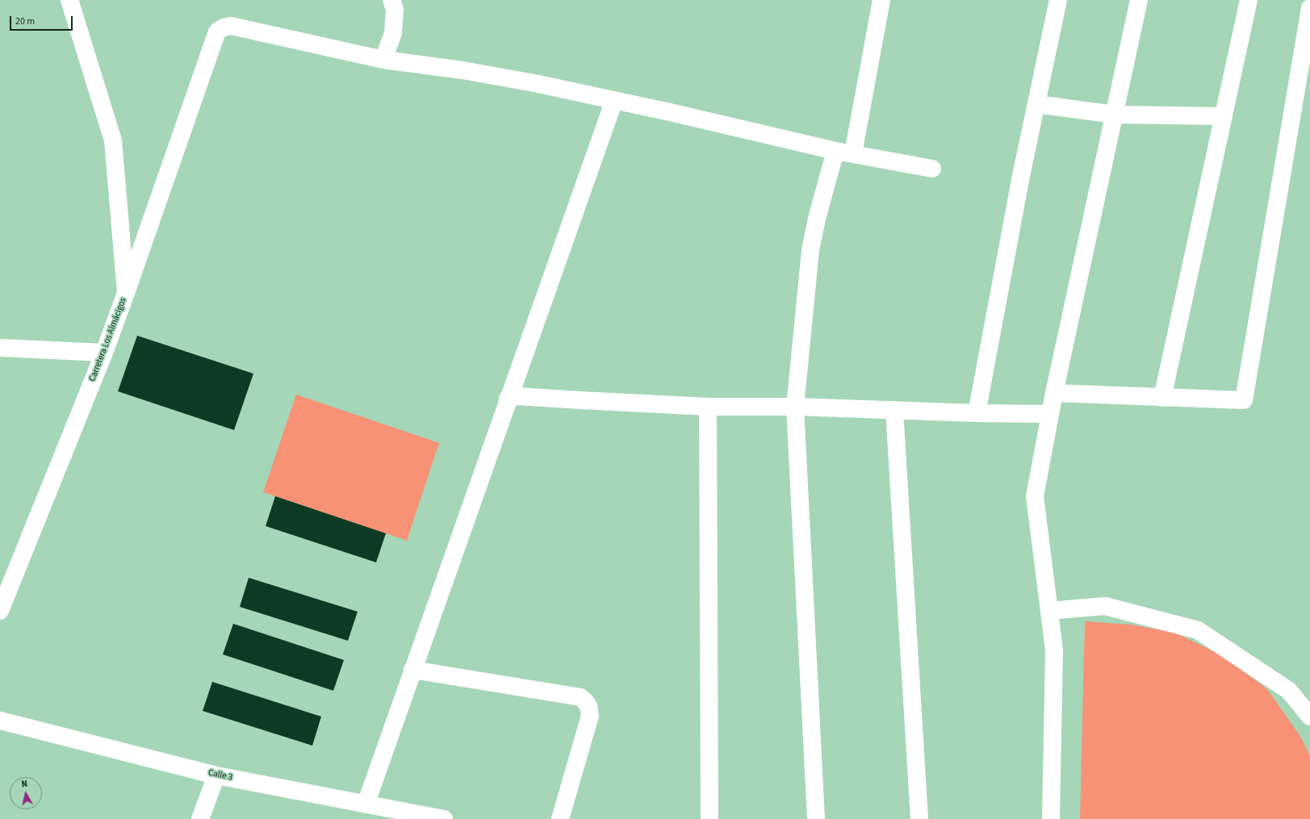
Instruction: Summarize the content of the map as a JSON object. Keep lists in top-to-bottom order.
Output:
{
  "streets": {
    "street": ["Carretera Los Almácigos", "Calle 3"]
  },
  "scale_bar": "20 m",
  "north": "top"
}
